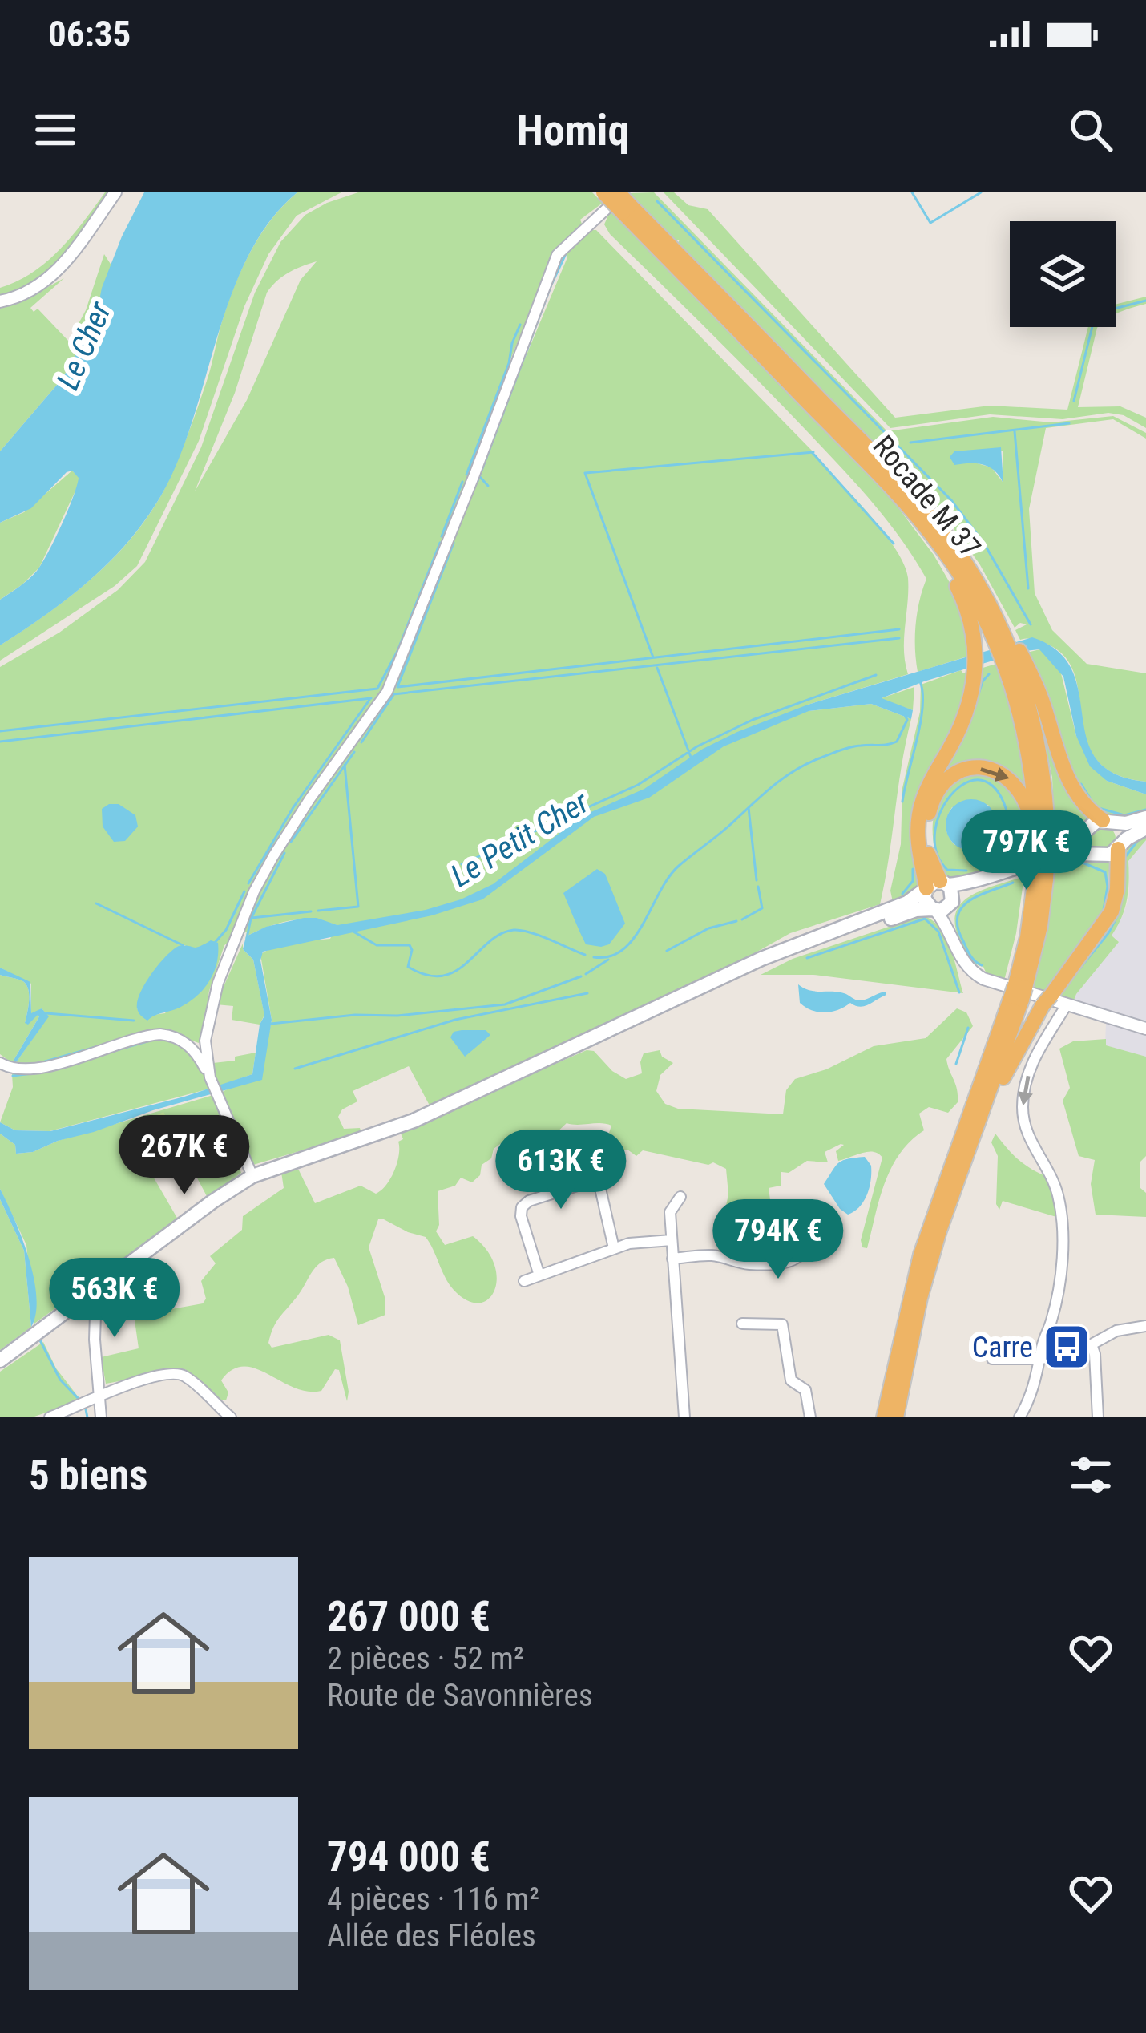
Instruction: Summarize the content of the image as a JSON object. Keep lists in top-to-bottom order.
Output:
{
  "streets": {
    "highway": ["Rocade M 37"]
  },
  "water": ["Le Cher", "Le Petit Cher"],
  "places": {
    "bus stop": ["Carre"]
  },
  "page": {
    "status": "06:35",
    "header": "Homiq",
    "price": [
      "797K €",
      "267K €",
      "613K €",
      "794K €",
      "563K €"
    ],
    "heading": "5 biens",
    "list": [
      {
        "name": "267 000 €",
        "note": "2 pièces · 52 m² · Route de Savonnières"
      },
      {
        "name": "794 000 €",
        "note": "4 pièces · 116 m² · Allée des Fléoles"
      }
    ]
  }
}
